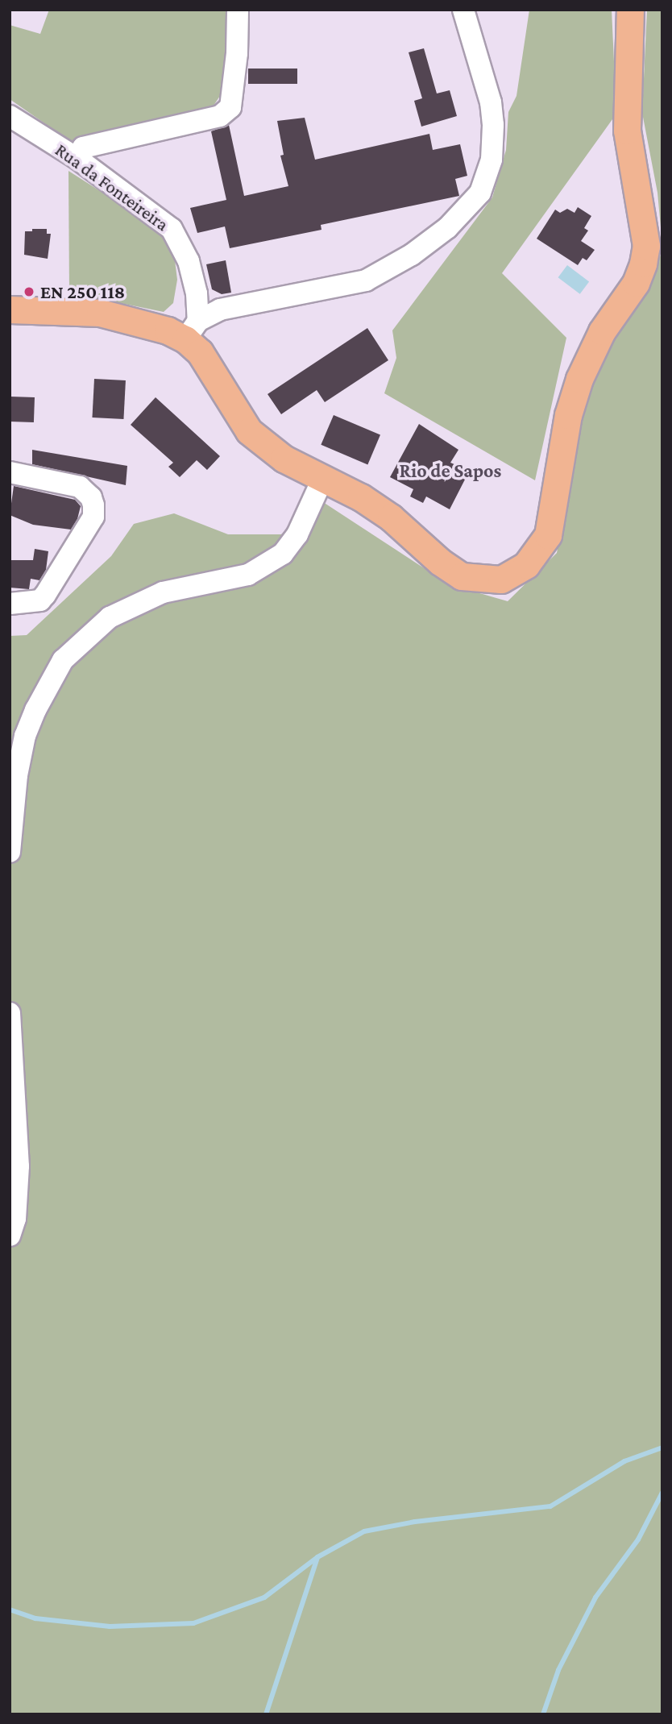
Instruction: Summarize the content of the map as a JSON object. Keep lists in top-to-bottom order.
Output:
{
  "streets": {
    "street": ["Rua da Fonteireira"]
  },
  "districts": ["Rio de Sapos"],
  "places": ["EN 250 118"]
}
